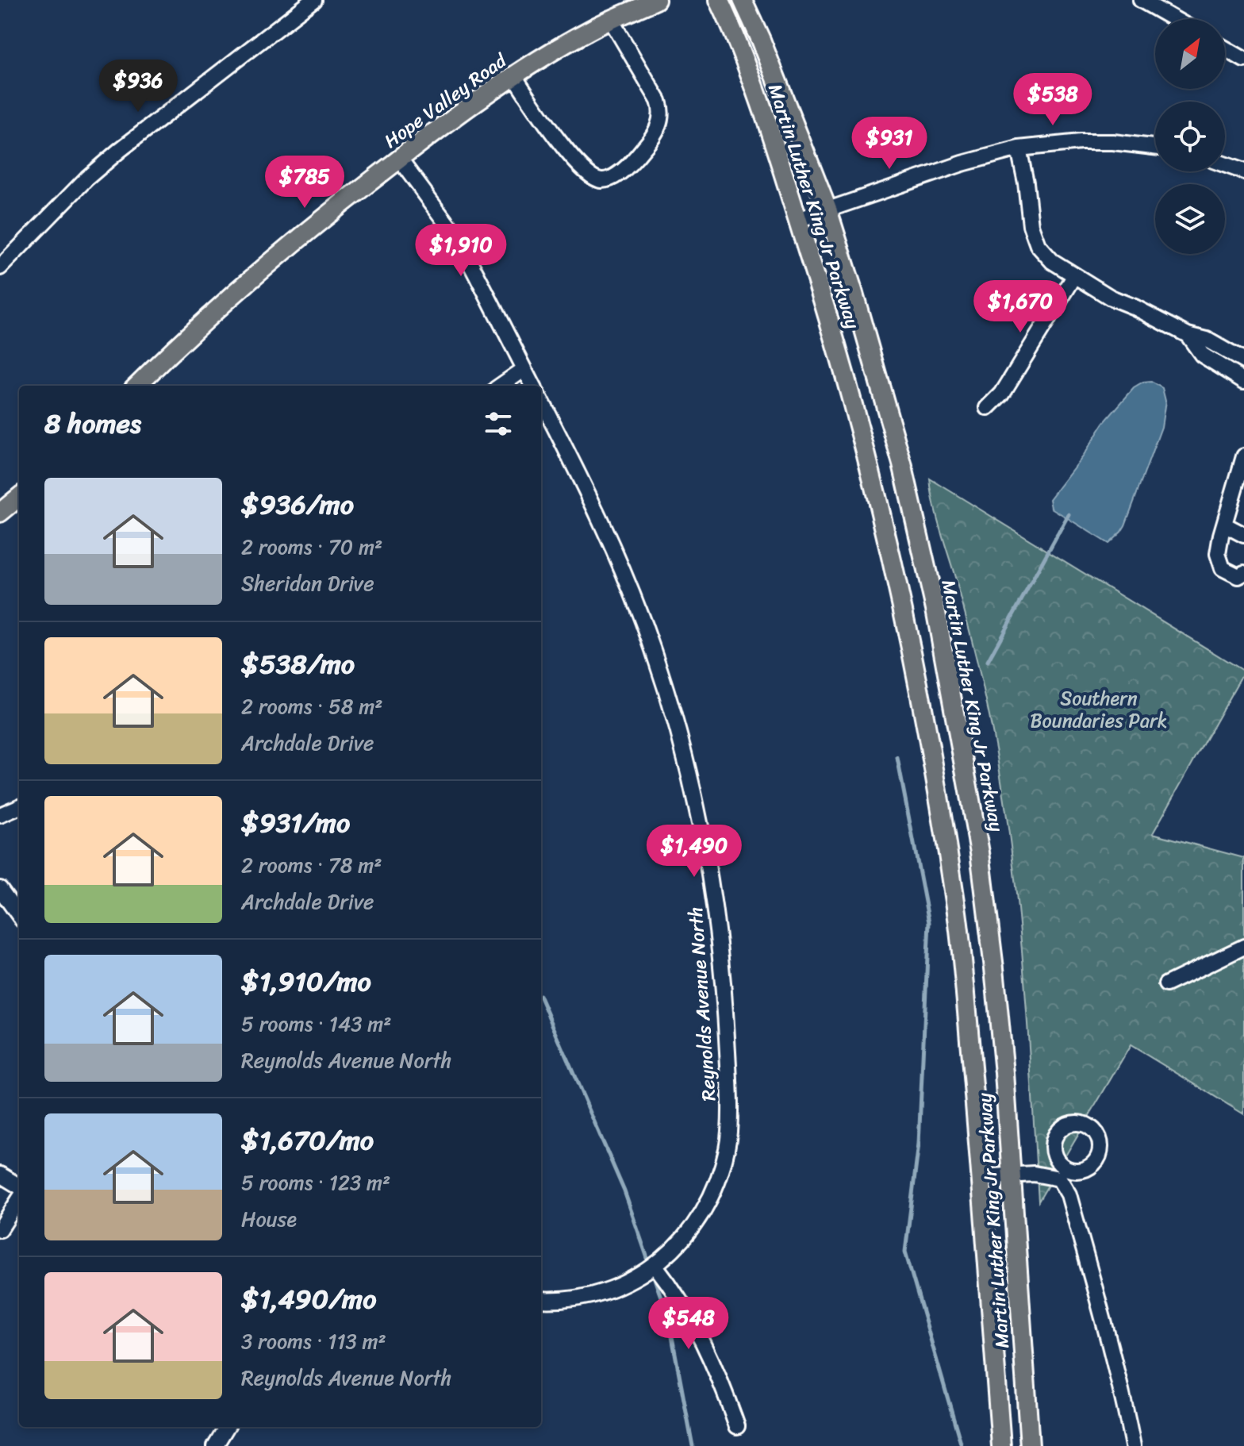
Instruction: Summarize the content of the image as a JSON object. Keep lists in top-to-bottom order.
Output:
{
  "streets": {
    "main road": ["Hope Valley Road", "Martin Luther King Jr Parkway"],
    "street": ["Reynolds Avenue North"]
  },
  "parks": ["Southern Boundaries Park"],
  "north": "top right",
  "page": {
    "price": [
      "$936",
      "$538",
      "$931",
      "$785",
      "$1,910",
      "$1,670",
      "$1,490",
      "$548"
    ],
    "heading": "8 homes",
    "list": [
      {
        "name": "$936/mo",
        "note": "2 rooms · 70 m² · Sheridan Drive"
      },
      {
        "name": "$538/mo",
        "note": "2 rooms · 58 m² · Archdale Drive"
      },
      {
        "name": "$931/mo",
        "note": "2 rooms · 78 m² · Archdale Drive"
      },
      {
        "name": "$1,910/mo",
        "note": "5 rooms · 143 m² · Reynolds Avenue North"
      },
      {
        "name": "$1,670/mo",
        "note": "5 rooms · 123 m² · House"
      },
      {
        "name": "$1,490/mo",
        "note": "3 rooms · 113 m² · Reynolds Avenue North"
      }
    ]
  }
}
